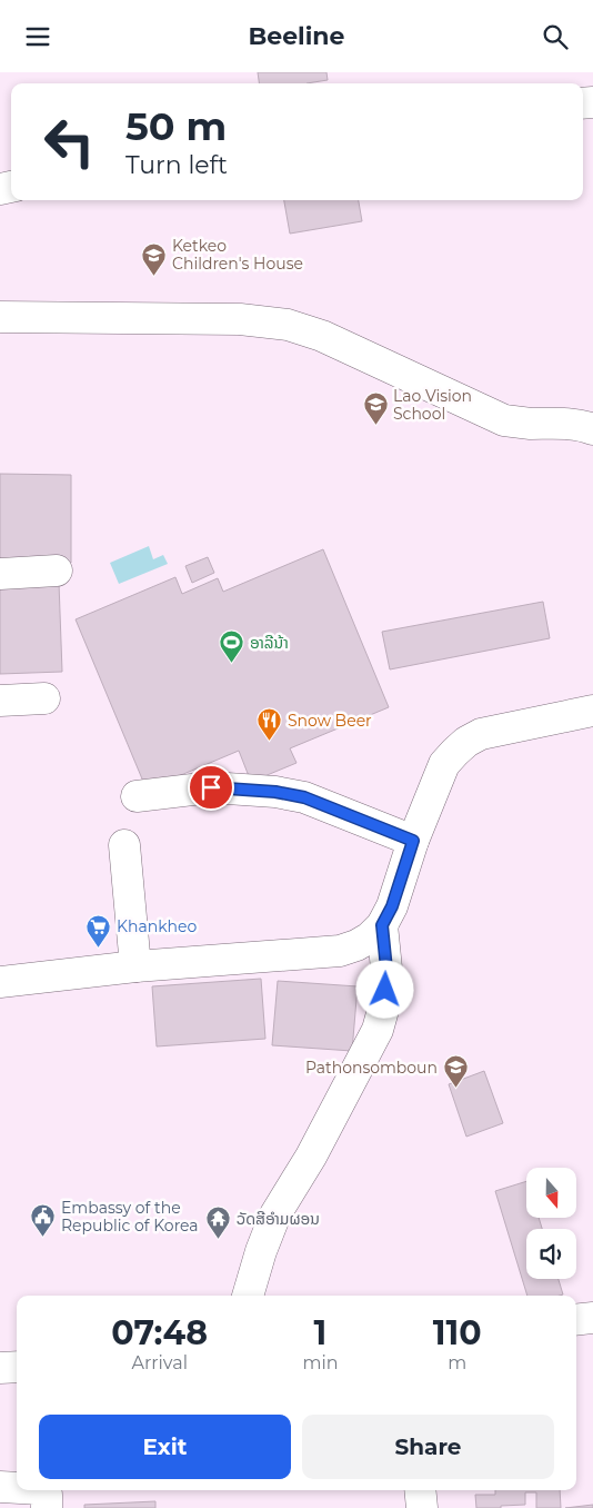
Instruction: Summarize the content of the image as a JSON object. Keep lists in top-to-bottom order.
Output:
{
  "places": {
    "school or university": ["Ketkeo Children's House", "Lao Vision School", "Pathonsomboun"],
    "sports": ["ອາລີນ້າ"],
    "restaurant": ["Snow Beer"],
    "supermarket": ["Khankheo"],
    "public building": ["Embassy of the Republic of Korea"],
    "temple": ["ວັດສີອຳມຜອນ"]
  },
  "north": "bottom",
  "page": {
    "header": "Beeline",
    "turn": ["50 m", "Turn left"],
    "eta": [
      "07:48",
      "Arrival",
      "1",
      "min",
      "110",
      "m"
    ],
    "buttons": ["Exit", "Share"]
  }
}
